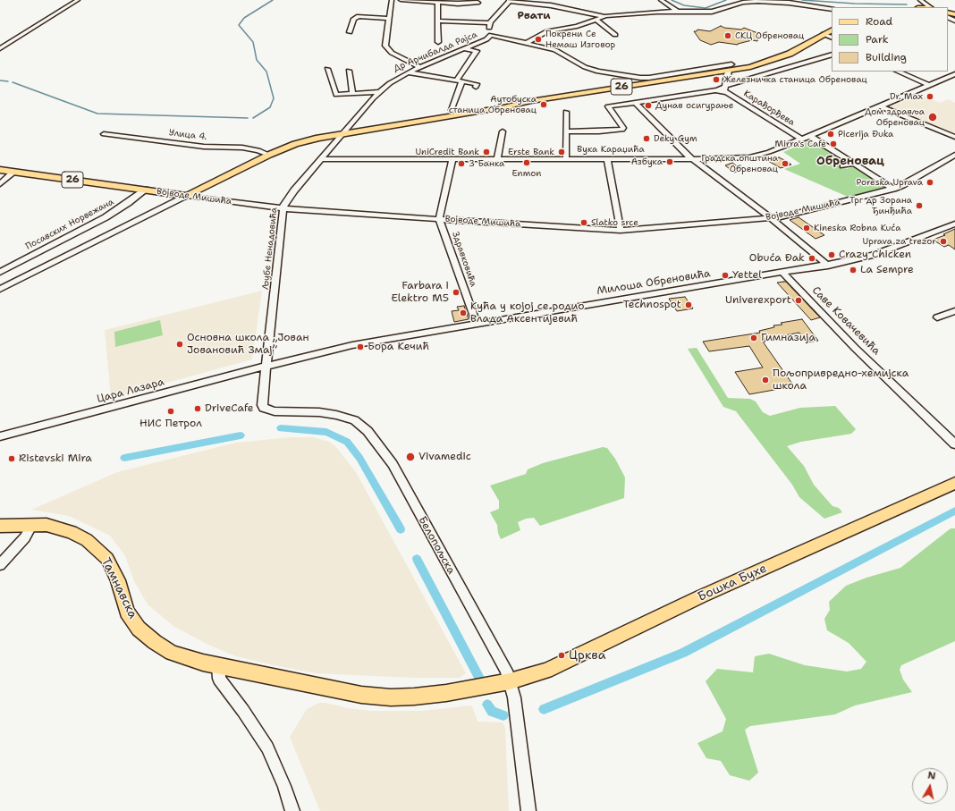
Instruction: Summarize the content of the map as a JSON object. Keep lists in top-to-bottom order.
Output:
{
  "streets": {
    "main road": [
      "26",
      "Војводе Мишића",
      "Бошка Бухе",
      "Тамнавска"
    ],
    "street": [
      "Др Арчибалда Рајса",
      "Карађорђева",
      "Улица 4.",
      "Вука Караџића",
      "Посавских Норвежана",
      "Љубе Ненадовића",
      "Здравковића",
      "Милоша Обреновића",
      "Саве Ковачевића",
      "Цара Лазара",
      "Белопољска"
    ]
  },
  "crossings": [
    ["Др Арчибалда Рајса", "26"],
    ["Др Арчибалда Рајса", "Љубе Ненадовића"],
    ["26", "Карађорђева"],
    ["26", "Улица 4."],
    ["26", "Војводе Мишића"],
    ["26", "Љубе Ненадовића"],
    ["Карађорђева", "Вука Караџића"],
    ["Вука Караџића", "Љубе Ненадовића"],
    ["Војводе Мишића", "Посавских Норвежана"],
    ["Војводе Мишића", "Љубе Ненадовића"],
    ["Војводе Мишића", "Здравковића"],
    ["Љубе Ненадовића", "Милоша Обреновића"],
    ["Љубе Ненадовића", "Цара Лазара"],
    ["Љубе Ненадовића", "Белопољска"],
    ["Здравковића", "Милоша Обреновића"],
    ["Милоша Обреновића", "Саве Ковачевића"],
    ["Милоша Обреновића", "Цара Лазара"],
    ["Милоша Обреновића", "Белопољска"],
    ["Цара Лазара", "Белопољска"],
    ["Белопољска", "Бошка Бухе"],
    ["Бошка Бухе", "Тамнавска"]
  ],
  "districts": ["Рвати", "Обреновац"],
  "places": [
    "СКЦ Обреновац",
    "Покрени Се Немаш Изговор",
    "Железничка станица Обреновац",
    "Dr. Max",
    "Аутобуска станица Обреновац",
    "Дунав осигурање",
    "Дом здравља Обреновац",
    "Picerija Đuka",
    "Deky Gym",
    "Mirra's Cafe",
    "UniCredit Bank",
    "Erste Bank",
    "Азбука",
    "Enmon",
    "3 Банка",
    "Градска општина Обреновац",
    "Poreska Uprava",
    "Трг др Зорана Ђинђића",
    "Slatko srce",
    "Kineska Robna Kuća",
    "Uprava za trezor",
    "Crazy Chicken",
    "Obuća Đak",
    "La Sempre",
    "Yettel",
    "Farbara i Elektro M5",
    "Univerexport",
    "Technospot",
    "Кућа у којој се родио Влада Аксентијевић",
    "Гимназија",
    "Основна школа „Јован Јовановић Змај”",
    "Бора Кечић",
    "Пољопривредно-хемијска школа",
    "DriveCafe",
    "НИС Петрол",
    "Vivamedic",
    "Ristevski Mira",
    "Црква"
  ],
  "legend": ["Road", "Park", "Building"],
  "north": "top"
}
